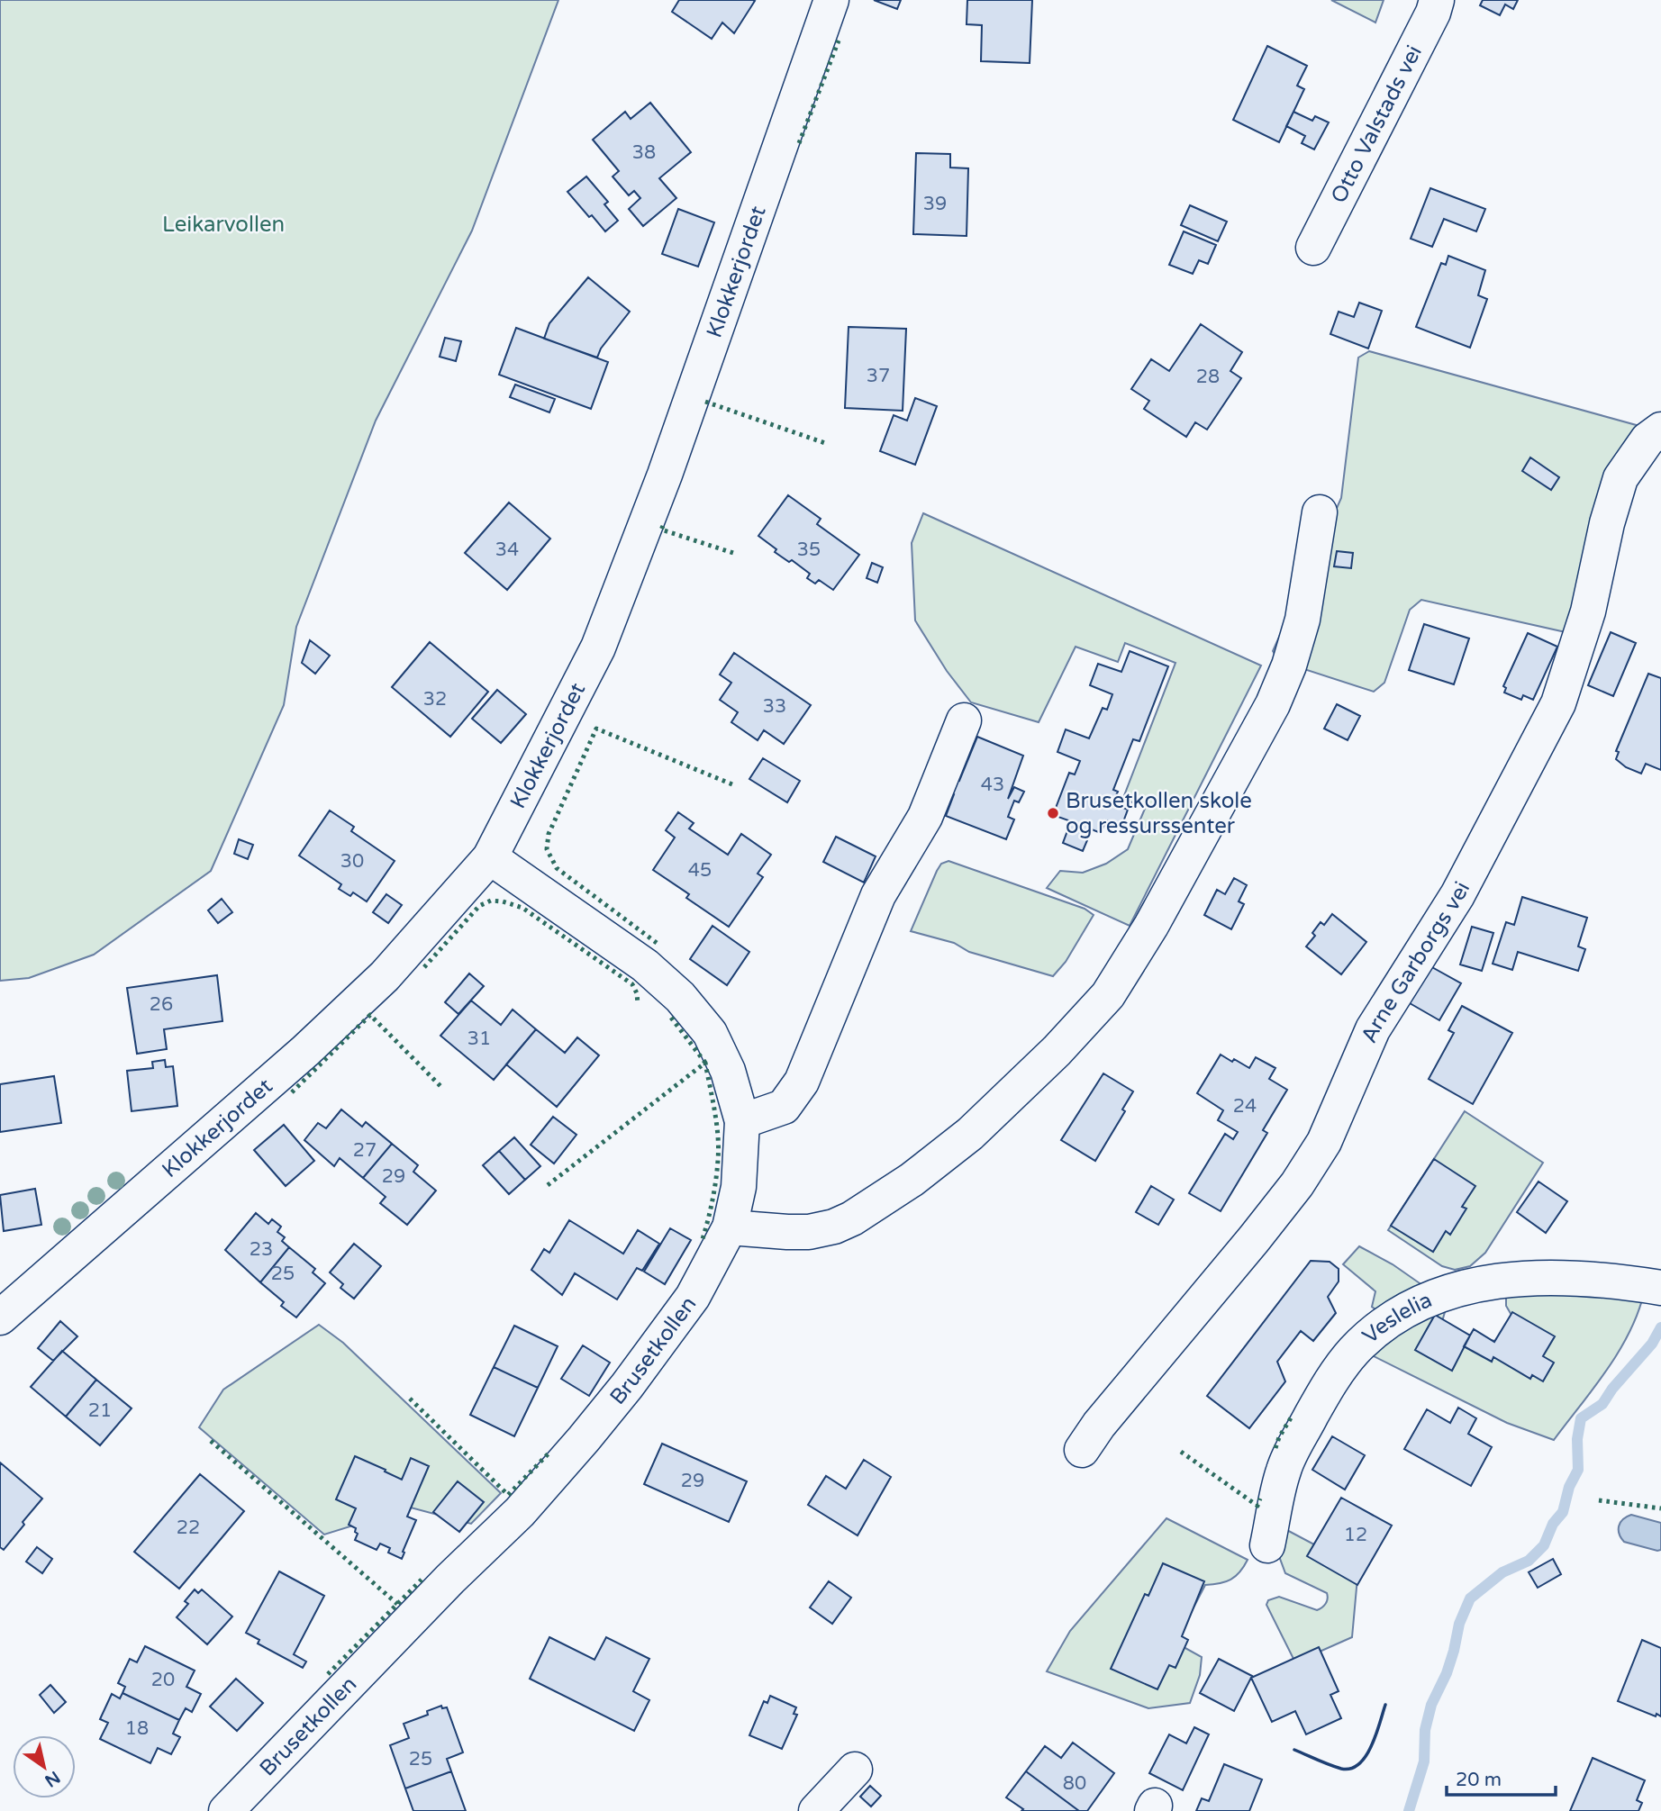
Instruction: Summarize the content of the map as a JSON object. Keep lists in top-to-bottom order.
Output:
{
  "streets": {
    "street": [
      "Otto Valstads vei",
      "Klokkerjordet",
      "Arne Garborgs vei",
      "Veslelia",
      "Brusetkollen"
    ]
  },
  "crossings": [
    ["Klokkerjordet", "Brusetkollen"]
  ],
  "parks": ["Leikarvollen"],
  "places": ["Brusetkollen skole og ressurssenter"],
  "house_numbers": [
    "38",
    "39",
    "37",
    "28",
    "34",
    "35",
    "32",
    "33",
    "43",
    "30",
    "45",
    "26",
    "31",
    "24",
    "27",
    "29",
    "23",
    "25",
    "21",
    "29",
    "22",
    "12",
    "20",
    "18",
    "25",
    "80"
  ],
  "scale_bar": "20 m",
  "north": "bottom right"
}
